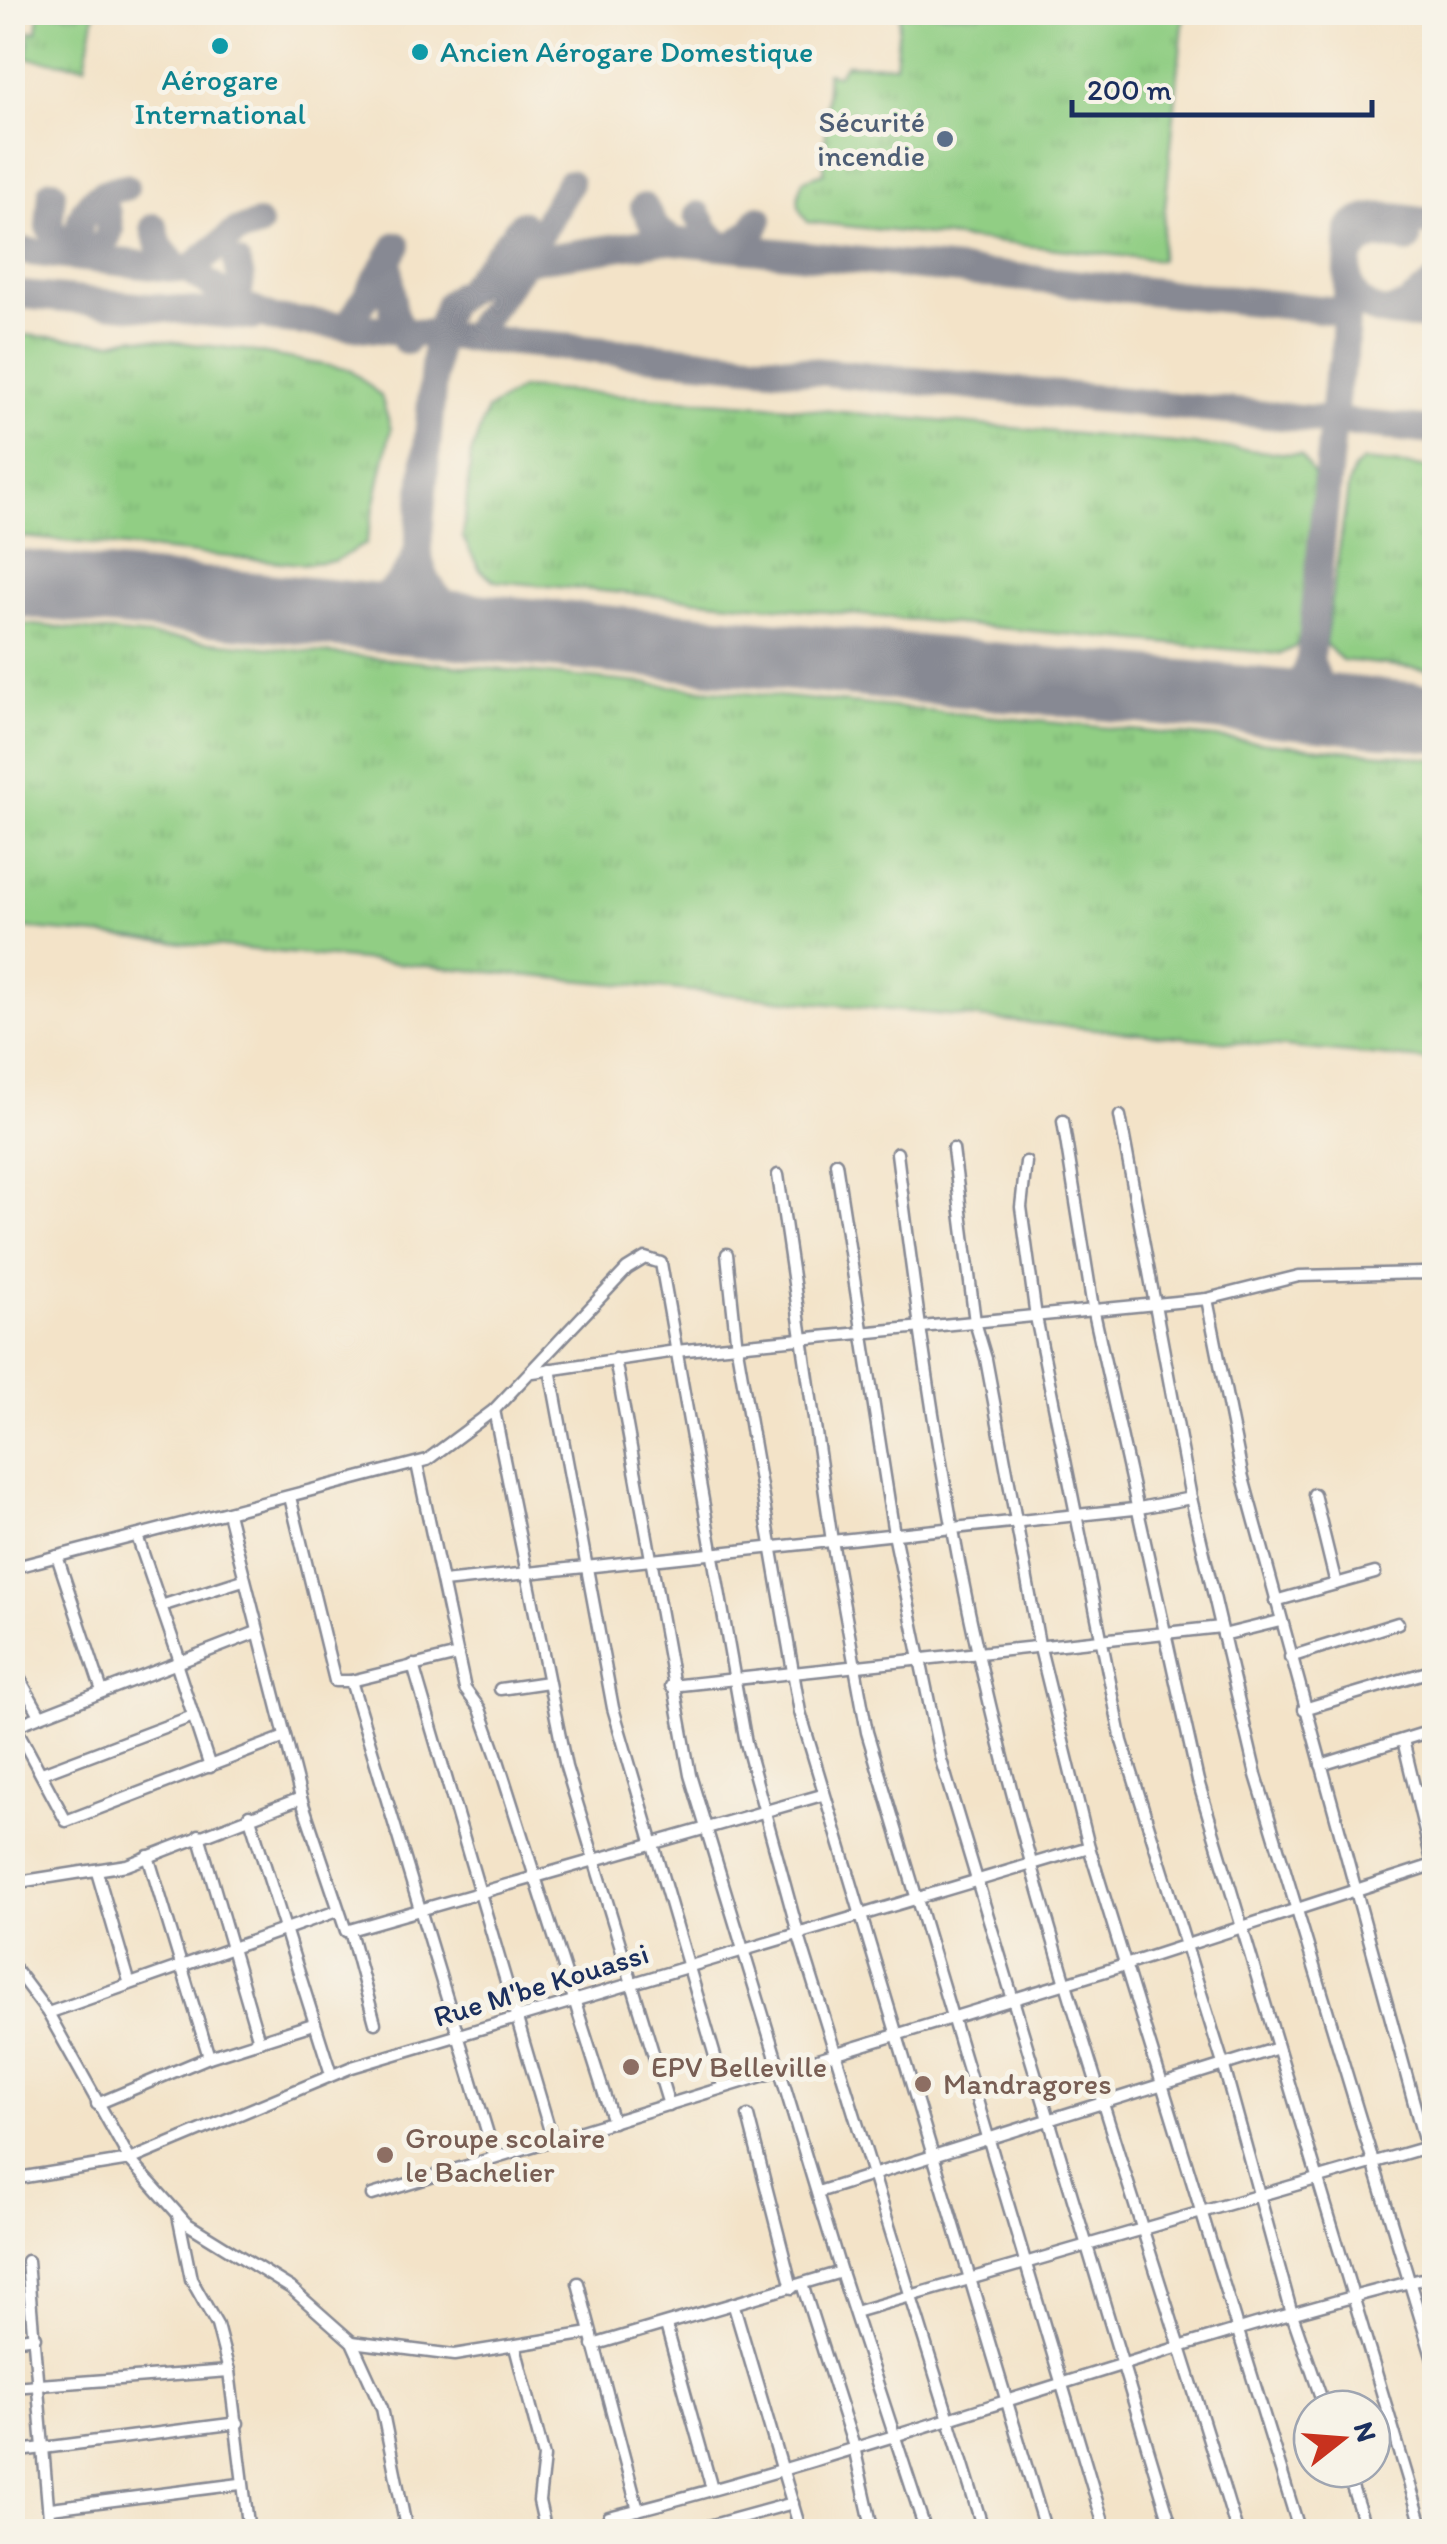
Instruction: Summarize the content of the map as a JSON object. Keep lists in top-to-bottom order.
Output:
{
  "streets": {
    "street": ["Rue M'be Kouassi"]
  },
  "places": [
    "Aérogare International",
    "Ancien Aérogare Domestique",
    "Sécurité incendie",
    "EPV Belleville",
    "Mandragores",
    "Groupe scolaire le Bachelier"
  ],
  "scale_bar": "200 m",
  "north": "right"
}
